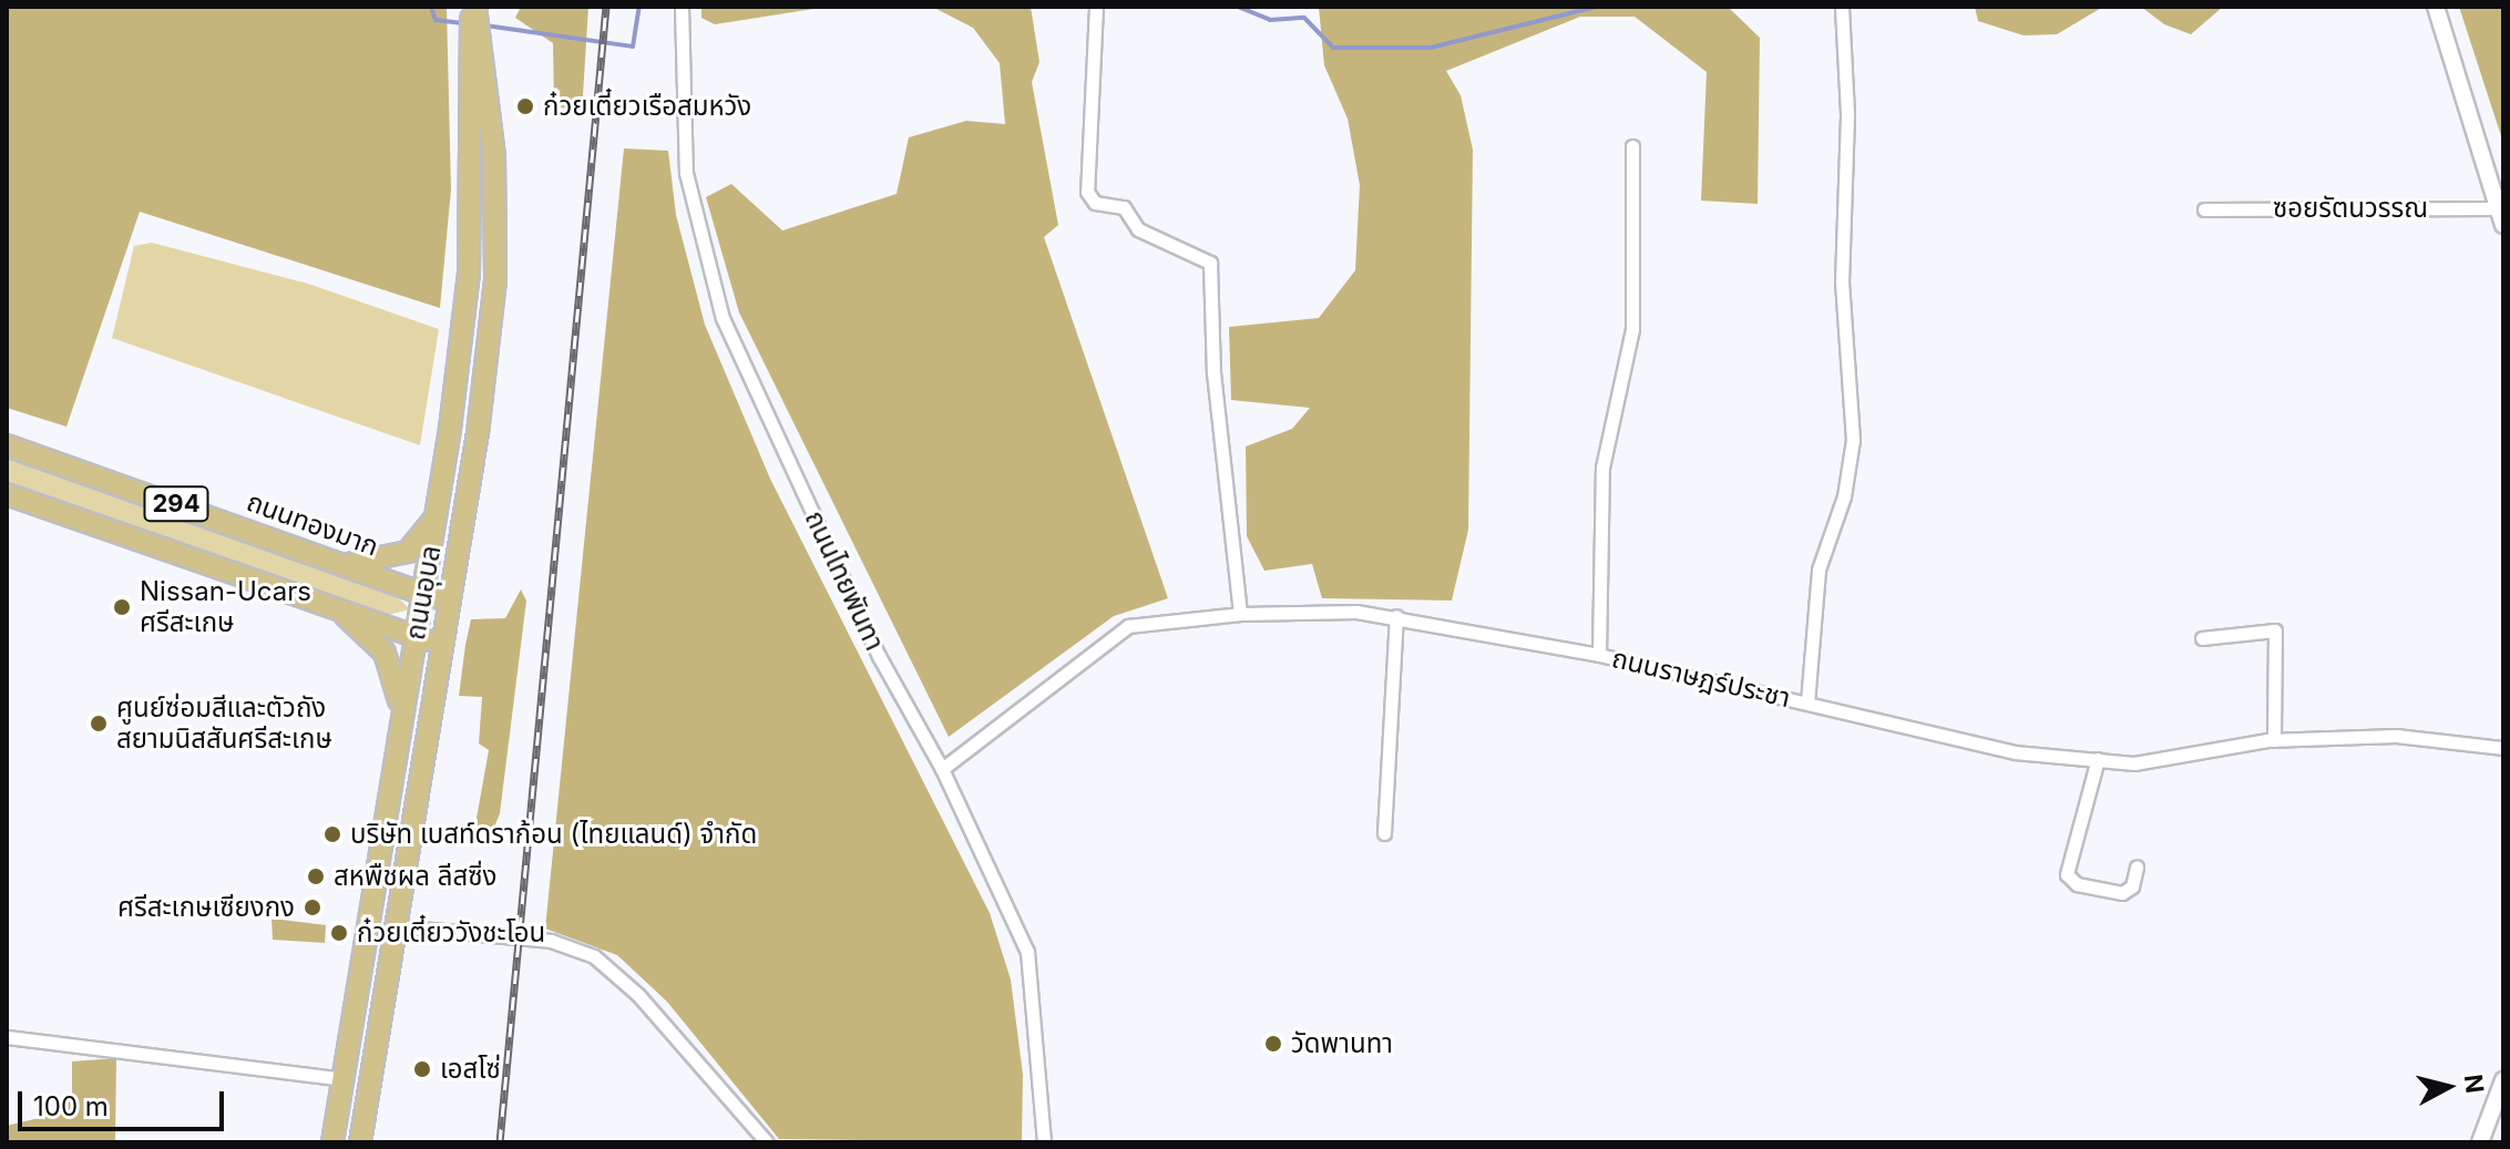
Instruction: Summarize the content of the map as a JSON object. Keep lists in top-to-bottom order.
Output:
{
  "streets": {
    "main road": ["294", "ถนนทองมาก", "ถนนอุบล"],
    "street": ["ซอยรัตนวรรณ", "ถนนไทยพันทา", "ถนนราษฎร์ประชา"]
  },
  "crossings": [
    ["294", "ถนนอุบล"],
    ["ถนนทองมาก", "ถนนอุบล"],
    ["ถนนไทยพันทา", "ถนนราษฎร์ประชา"]
  ],
  "places": [
    "ก๋วยเตี๋ยวเรือสมหวัง",
    "Nissan-Ucars ศรีสะเกษ",
    "ศูนย์ซ่อมสีและตัวถัง สยามนิสสันศรีสะเกษ",
    "บริษัท เบสท์ดราก้อน (ไทยแลนด์) จำกัด",
    "สหพืชผล ลีสซิ่ง",
    "ศรีสะเกษเซียงกง",
    "ก๋วยเตี๋ยววังชะโอน",
    "วัดพานทา",
    "เอสโซ่"
  ],
  "scale_bar": "100 m",
  "north": "right"
}
